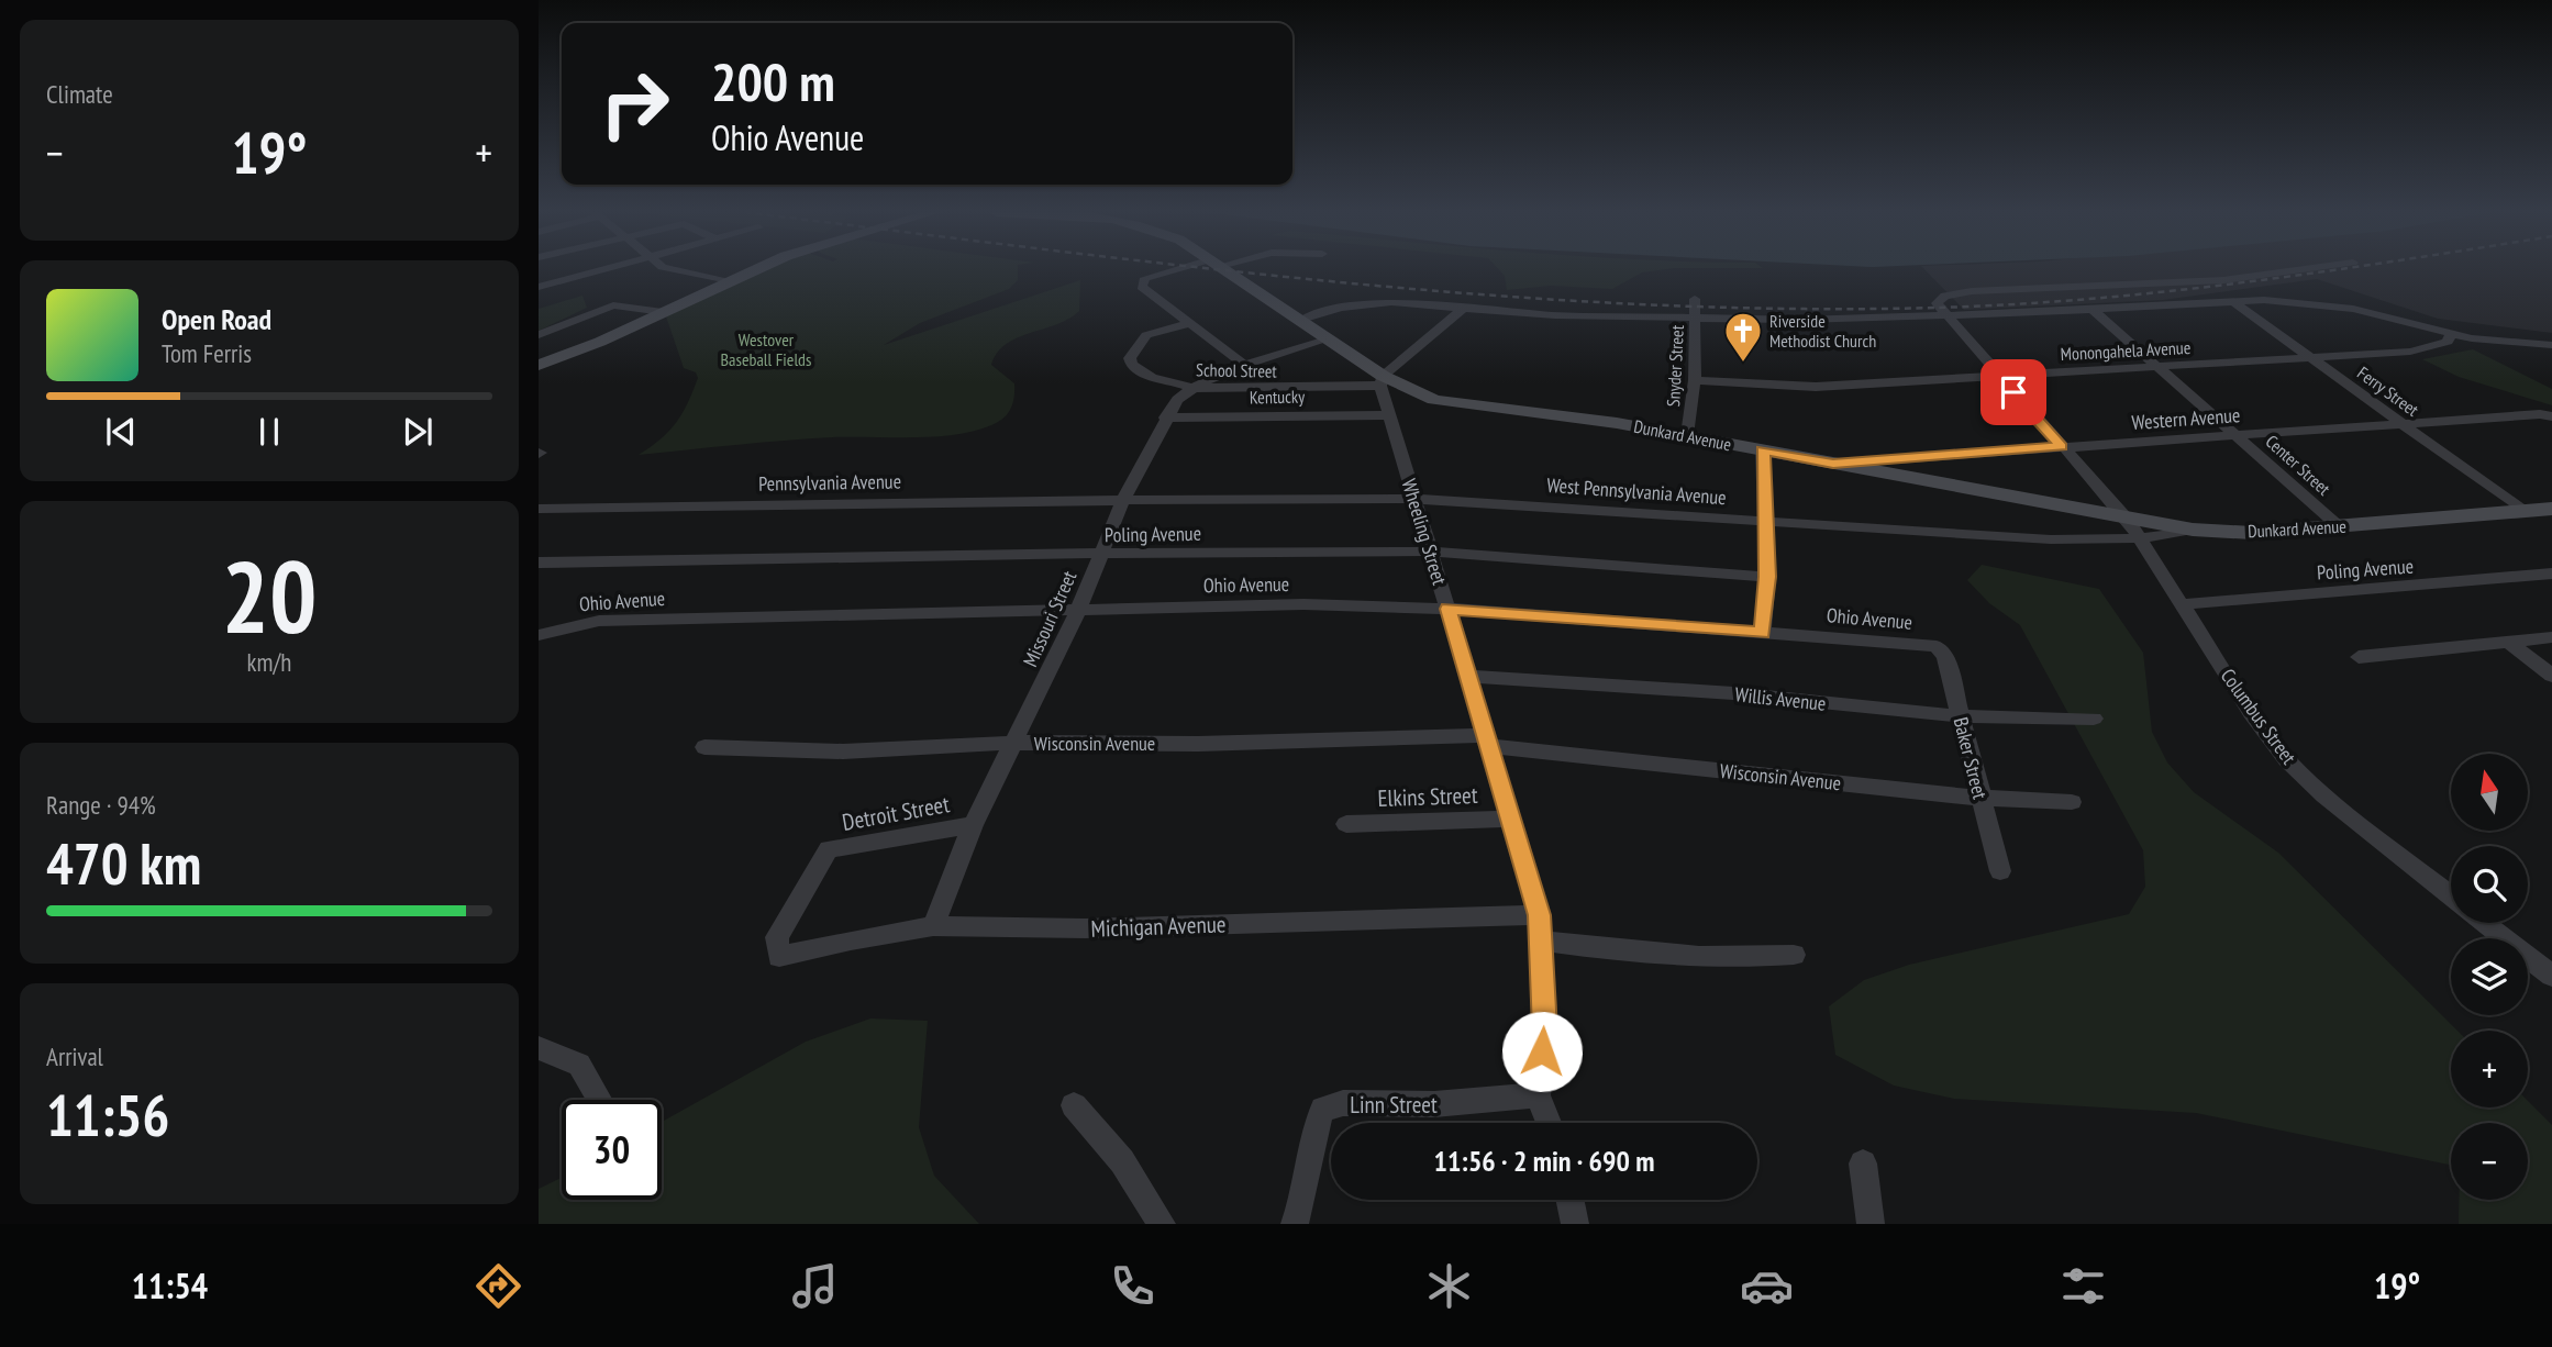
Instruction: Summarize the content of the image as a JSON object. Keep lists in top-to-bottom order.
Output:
{
  "streets": {
    "main road": ["Dunkard Avenue"],
    "street": [
      "Monongahela Avenue",
      "Snyder Street",
      "School Street",
      "Ferry Street",
      "Kentucky",
      "Western Avenue",
      "Center Street",
      "Pennsylvania Avenue",
      "West Pennsylvania Avenue",
      "Wheeling Street",
      "Poling Avenue",
      "Ohio Avenue",
      "Missouri Street",
      "Willis Avenue",
      "Columbus Street",
      "Wisconsin Avenue",
      "Baker Street",
      "Elkins Street",
      "Detroit Street",
      "Michigan Avenue",
      "Linn Street"
    ]
  },
  "crossings": [
    ["Monongahela Avenue", "Snyder Street"],
    ["Monongahela Avenue", "Ferry Street"],
    ["Monongahela Avenue", "Center Street"],
    ["Monongahela Avenue", "Columbus Street"],
    ["Snyder Street", "Dunkard Avenue"],
    ["School Street", "Dunkard Avenue"],
    ["School Street", "Wheeling Street"],
    ["School Street", "Missouri Street"],
    ["Ferry Street", "Western Avenue"],
    ["Ferry Street", "Dunkard Avenue"],
    ["Kentucky", "Wheeling Street"],
    ["Kentucky", "Missouri Street"],
    ["Western Avenue", "Dunkard Avenue"],
    ["Western Avenue", "Center Street"],
    ["Western Avenue", "Columbus Street"],
    ["Dunkard Avenue", "Center Street"],
    ["Dunkard Avenue", "West Pennsylvania Avenue"],
    ["Dunkard Avenue", "Wheeling Street"],
    ["Dunkard Avenue", "Missouri Street"],
    ["Dunkard Avenue", "Columbus Street"],
    ["Pennsylvania Avenue", "West Pennsylvania Avenue"],
    ["Pennsylvania Avenue", "Missouri Street"],
    ["West Pennsylvania Avenue", "Wheeling Street"],
    ["West Pennsylvania Avenue", "Missouri Street"],
    ["West Pennsylvania Avenue", "Columbus Street"],
    ["Wheeling Street", "Poling Avenue"],
    ["Wheeling Street", "Ohio Avenue"],
    ["Wheeling Street", "Willis Avenue"],
    ["Wheeling Street", "Wisconsin Avenue"],
    ["Wheeling Street", "Elkins Street"],
    ["Wheeling Street", "Michigan Avenue"],
    ["Wheeling Street", "Linn Street"],
    ["Poling Avenue", "Missouri Street"],
    ["Poling Avenue", "Columbus Street"],
    ["Ohio Avenue", "Missouri Street"],
    ["Ohio Avenue", "Baker Street"],
    ["Missouri Street", "Wisconsin Avenue"],
    ["Missouri Street", "Detroit Street"],
    ["Missouri Street", "Michigan Avenue"],
    ["Willis Avenue", "Baker Street"],
    ["Wisconsin Avenue", "Baker Street"],
    ["Detroit Street", "Michigan Avenue"]
  ],
  "parks": ["Westover Baseball Fields"],
  "places": {
    "church": ["Riverside Methodist Church"]
  },
  "north": "top",
  "page": {
    "tile": [
      "Climate",
      ["20", "km/h"],
      ["Range · 94%", "470 km"],
      ["Arrival", "11:56"]
    ],
    "turn": ["200 m", "Ohio Avenue"],
    "heat": ["−", "19°", "+"],
    "song": ["Open Road", "Tom Ferris"],
    "map_buttons": ["+", "−"],
    "limit": "30",
    "trip": "11:56 · 2 min · 690 m",
    "tabs": ["11:54", "19°"]
  }
}
